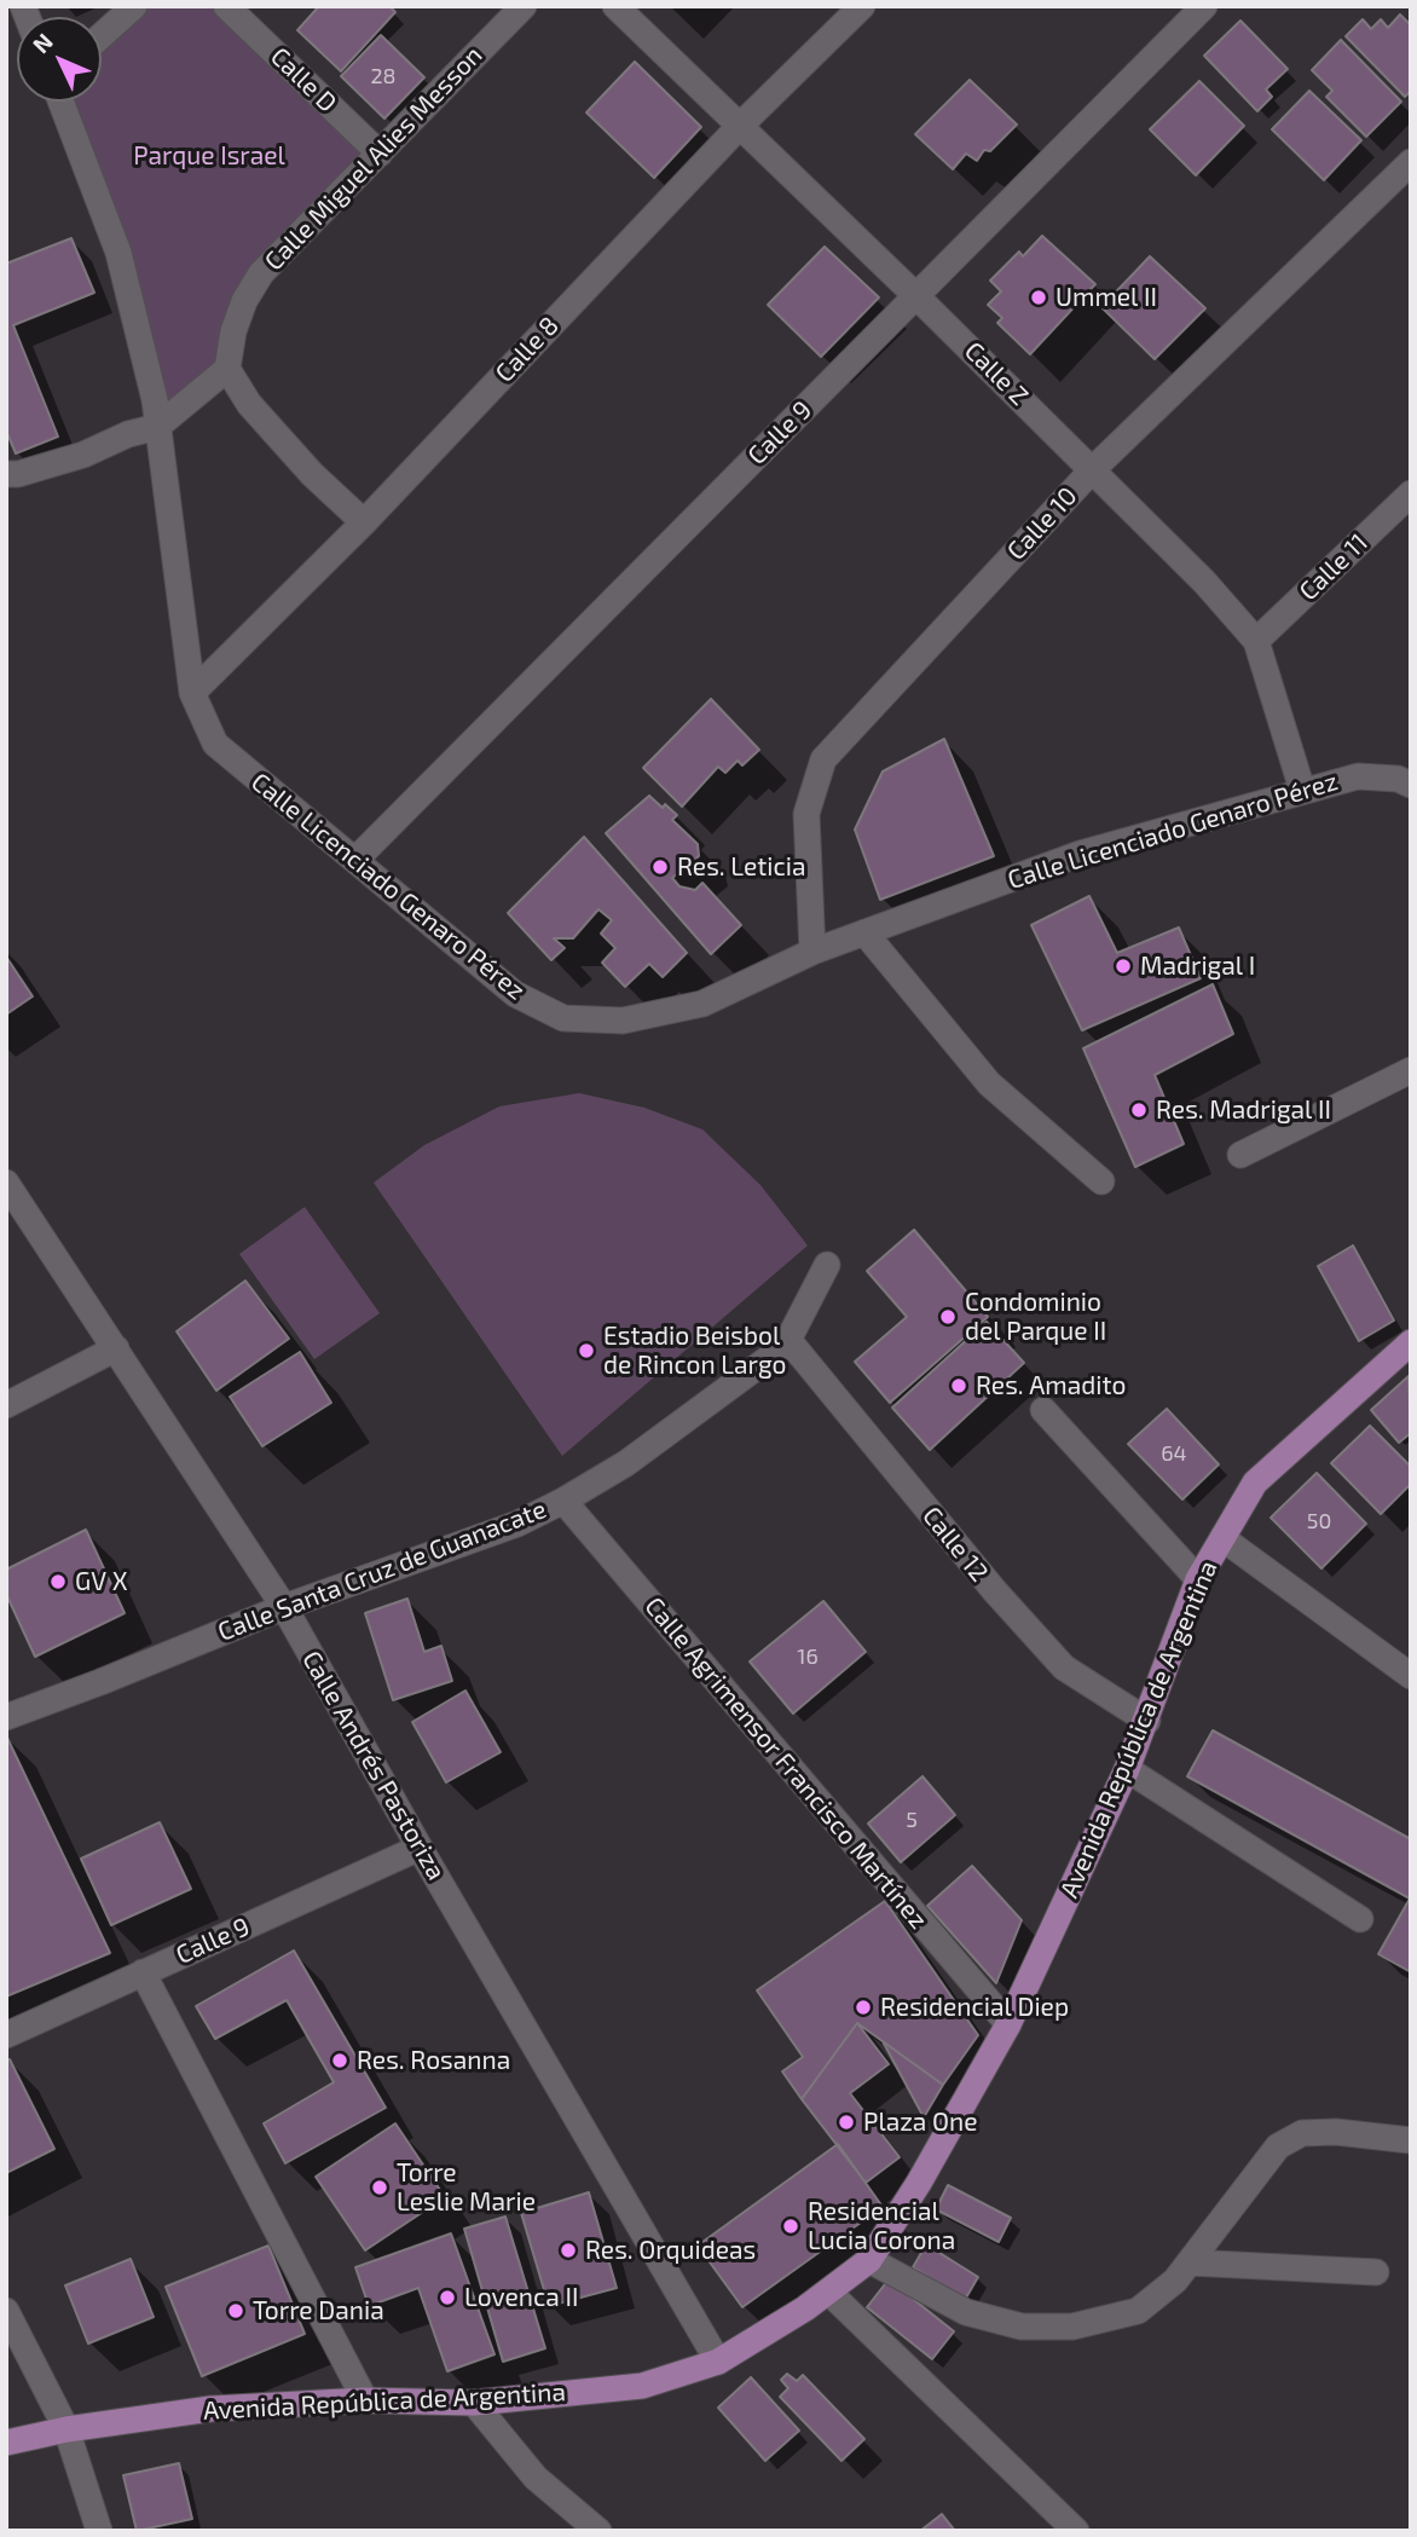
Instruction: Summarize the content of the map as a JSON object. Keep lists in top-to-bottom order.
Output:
{
  "streets": {
    "main road": ["Avenida República de Argentina"],
    "street": [
      "Calle D",
      "Calle Miguel Alies Messon",
      "Calle 8",
      "Calle Z",
      "Calle 9",
      "Calle 10",
      "Calle 11",
      "Calle Licenciado Genaro Pérez",
      "Calle 12",
      "Calle Santa Cruz de Guanacate",
      "Calle Agrimensor Francisco Martínez",
      "Calle Andrés Pastoriza"
    ]
  },
  "crossings": [
    ["Calle D", "Calle Miguel Alies Messon"],
    ["Calle 8", "Calle Z"],
    ["Calle 8", "Calle Licenciado Genaro Pérez"],
    ["Calle Z", "Calle 9"],
    ["Calle Z", "Calle 10"],
    ["Calle Z", "Calle 11"],
    ["Calle Z", "Calle Licenciado Genaro Pérez"],
    ["Calle 9", "Calle Licenciado Genaro Pérez"],
    ["Calle 9", "Calle Andrés Pastoriza"],
    ["Calle 10", "Calle Licenciado Genaro Pérez"],
    ["Calle 12", "Calle Santa Cruz de Guanacate"],
    ["Calle 12", "Avenida República de Argentina"],
    ["Calle Santa Cruz de Guanacate", "Calle Agrimensor Francisco Martínez"],
    ["Calle Santa Cruz de Guanacate", "Calle Andrés Pastoriza"],
    ["Avenida República de Argentina", "Calle Agrimensor Francisco Martínez"],
    ["Avenida República de Argentina", "Calle Andrés Pastoriza"]
  ],
  "parks": ["Parque Israel"],
  "places": [
    "Ummel II",
    "Res. Leticia",
    "Madrigal I",
    "Res. Madrigal II",
    "Condominio del Parque II",
    "Estadio Beisbol de Rincon Largo",
    "Res. Amadito",
    "GV X",
    "Residencial Diep",
    "Res. Rosanna",
    "Plaza One",
    "Torre Leslie Marie",
    "Residencial Lucia Corona",
    "Res. Orquideas",
    "Lovenca II",
    "Torre Dania"
  ],
  "house_numbers": [
    "28",
    "64",
    "50",
    "16",
    "5"
  ],
  "north": "top left"
}
